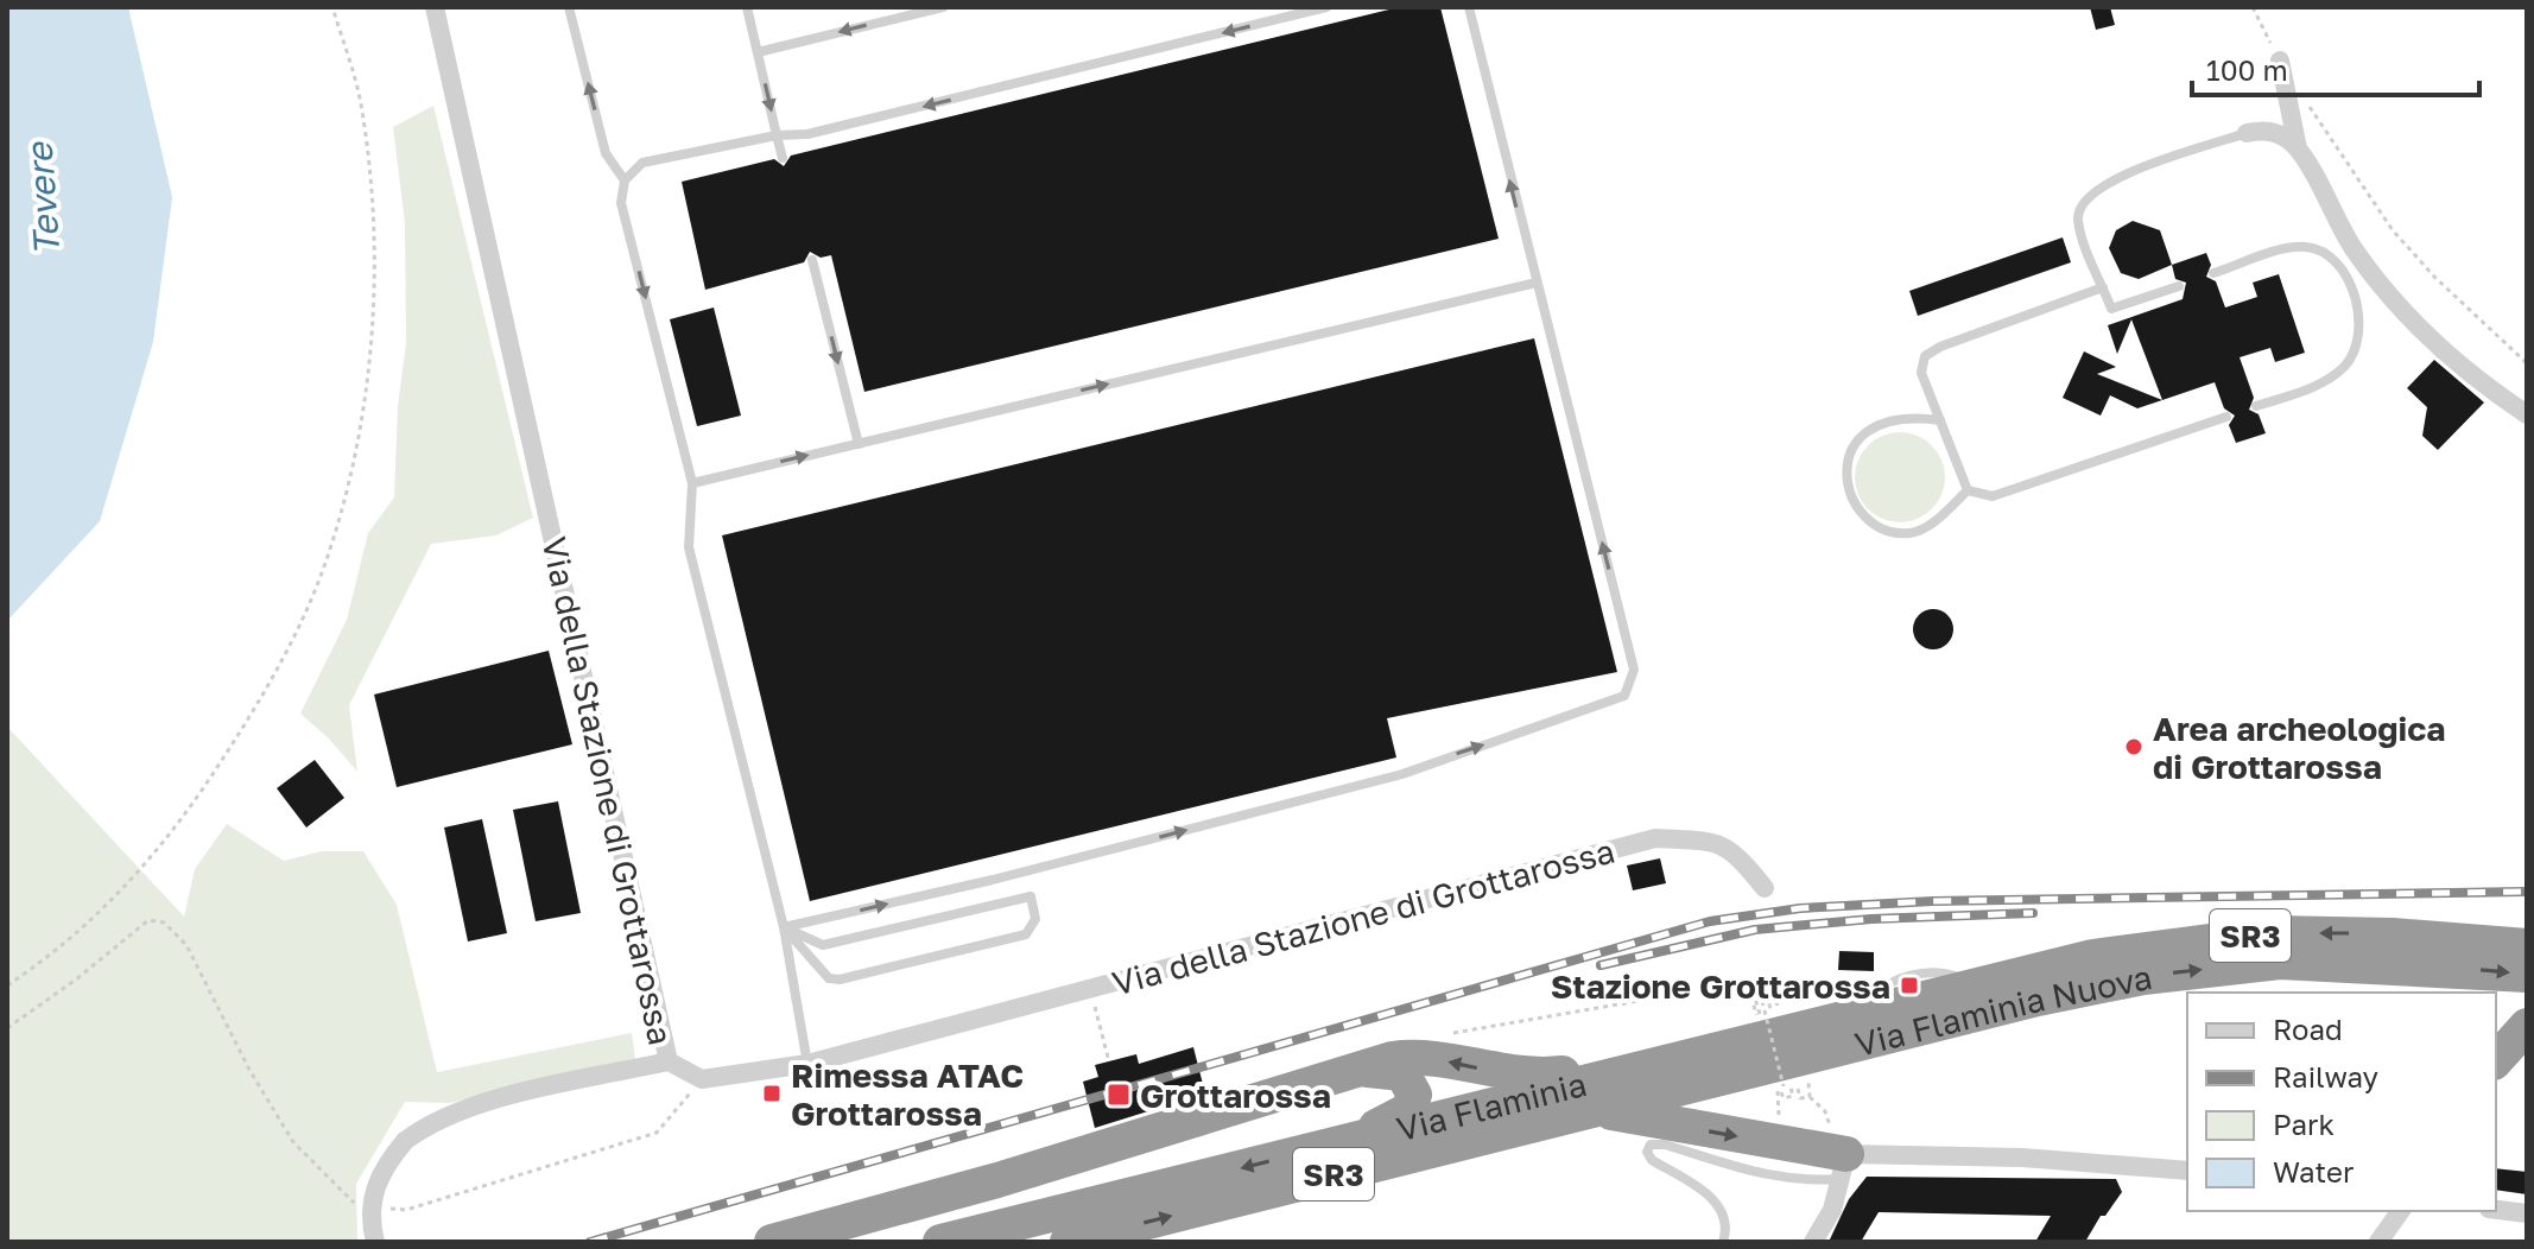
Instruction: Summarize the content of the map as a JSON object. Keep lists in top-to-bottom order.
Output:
{
  "streets": {
    "highway": ["SR3", "Via Flaminia Nuova", "Via Flaminia"],
    "street": ["Via della Stazione di Grottarossa"]
  },
  "crossings": [
    ["Via Flaminia Nuova", "Via Flaminia"]
  ],
  "water": ["Tevere"],
  "places": {
    "other": ["Area archeologica di Grottarossa"],
    "transit": ["Stazione Grottarossa", "Rimessa ATAC Grottarossa", "Grottarossa"]
  },
  "legend": [
    "Road",
    "Railway",
    "Park",
    "Water"
  ],
  "scale_bar": "100 m"
}
